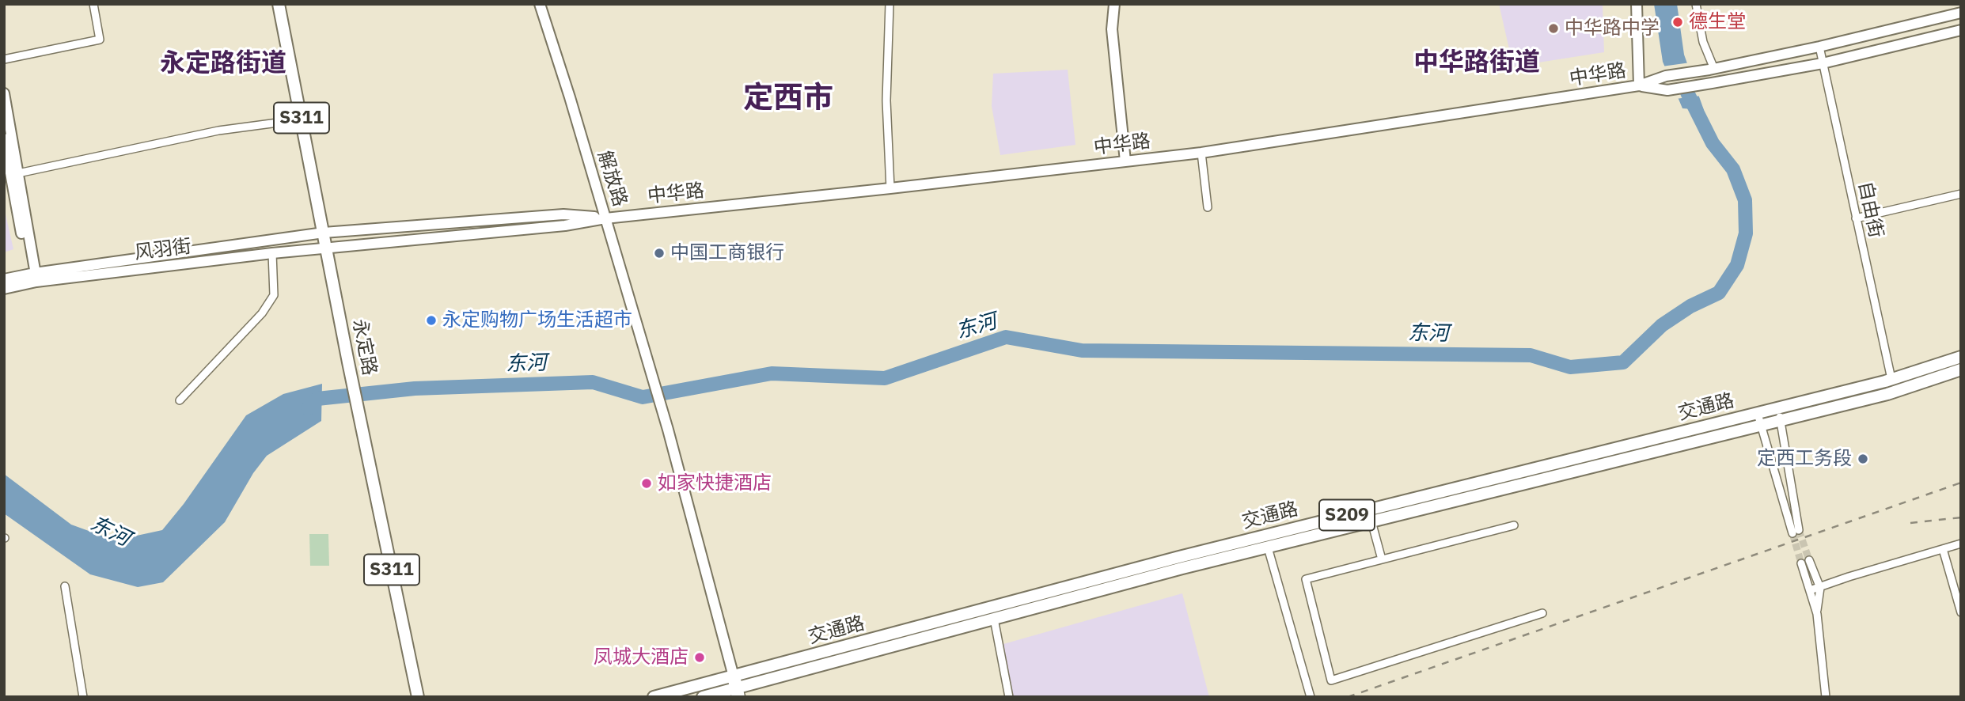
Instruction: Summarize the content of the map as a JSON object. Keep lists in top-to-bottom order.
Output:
{
  "streets": {
    "main road": [
      "S311",
      "永定路",
      "交通路",
      "S209"
    ],
    "street": [
      "中华路",
      "解放路",
      "自由街",
      "风羽街"
    ]
  },
  "crossings": [
    ["中华路", "解放路"],
    ["中华路", "自由街"],
    ["中华路", "风羽街"],
    ["中华路", "永定路"],
    ["解放路", "交通路"],
    ["自由街", "交通路"],
    ["风羽街", "永定路"]
  ],
  "districts": ["中华路街道", "永定路街道", "定西市"],
  "water": ["东河"],
  "places": [
    "德生堂",
    "中华路中学",
    "中国工商银行",
    "永定购物广场生活超市",
    "定西工务段",
    "如家快捷酒店",
    "凤城大酒店"
  ]
}
